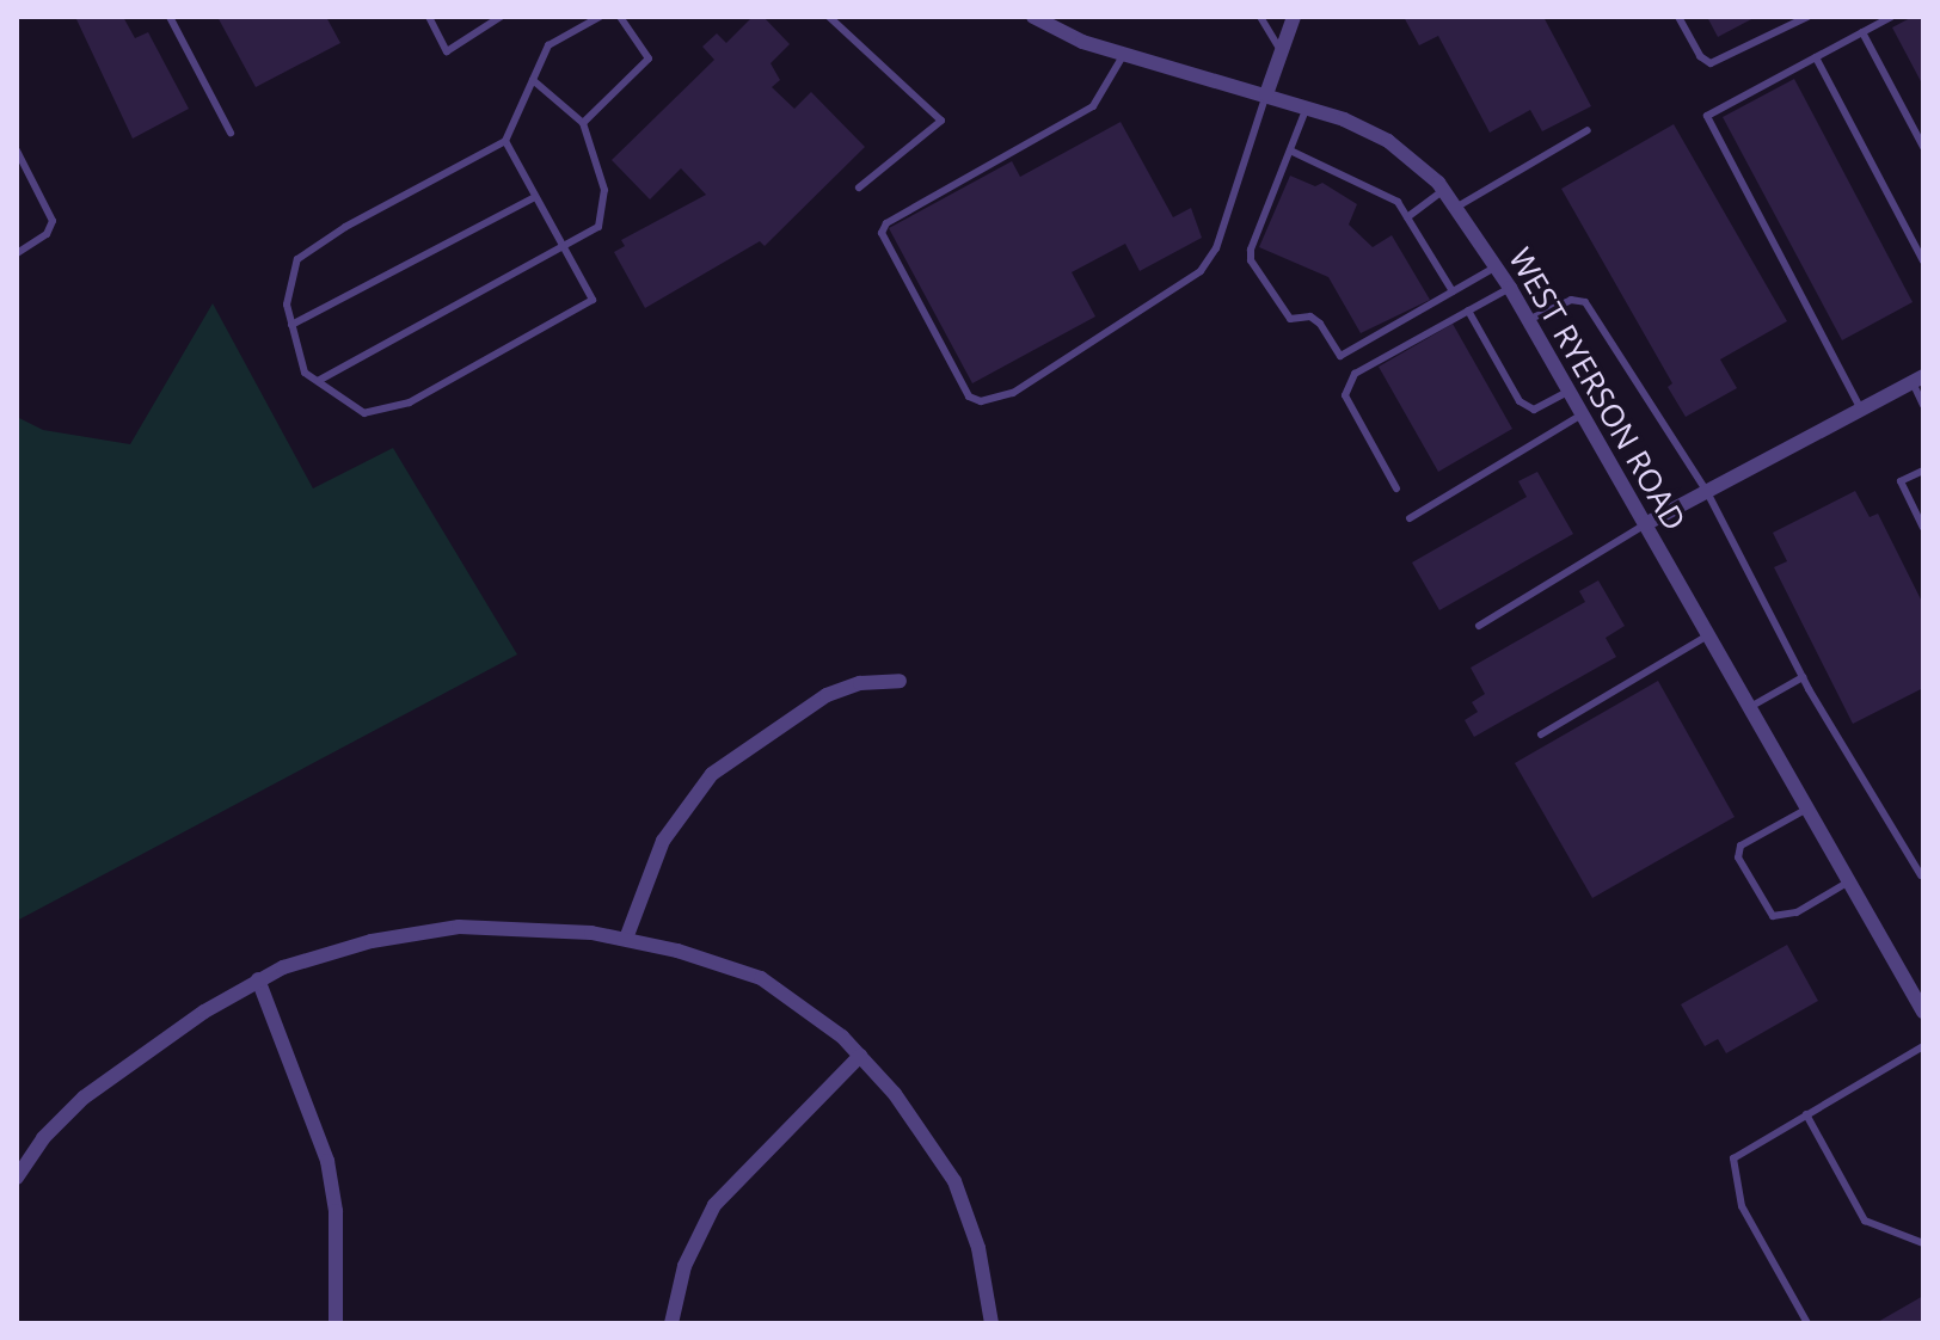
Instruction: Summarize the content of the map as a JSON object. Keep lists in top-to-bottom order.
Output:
{
  "streets": {
    "street": ["WEST RYERSON ROAD"]
  }
}
